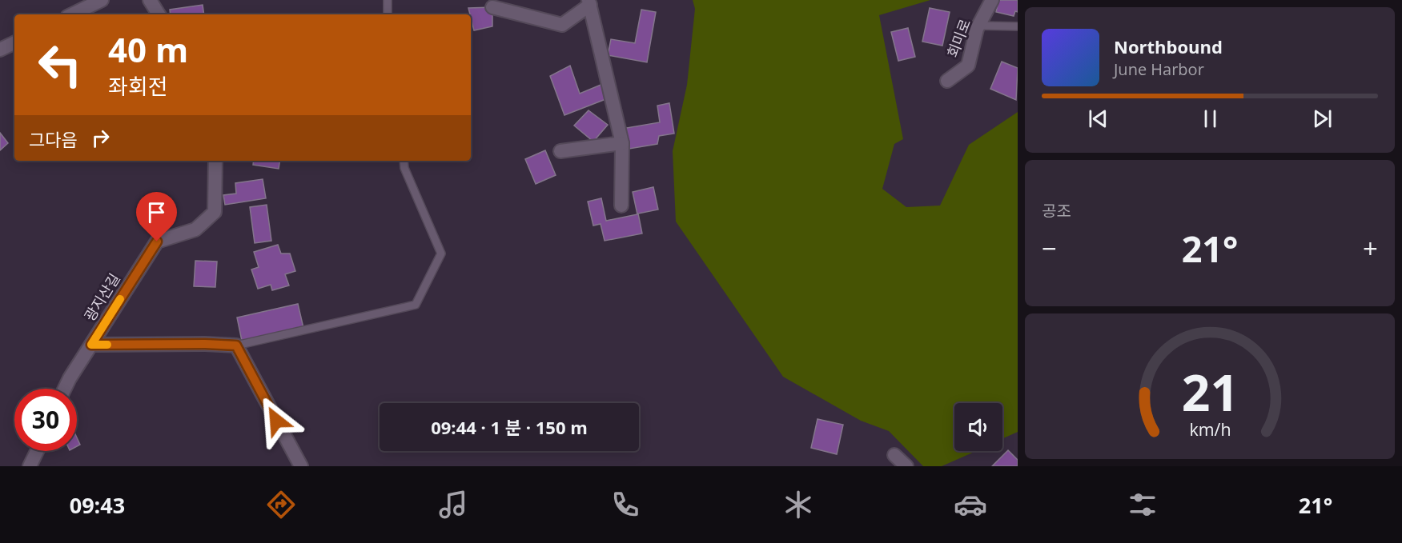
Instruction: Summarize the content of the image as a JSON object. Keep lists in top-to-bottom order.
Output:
{
  "streets": {
    "street": ["회미로", "광지산길"]
  },
  "page": {
    "turn": ["40 m", "좌회전"],
    "song": ["Northbound", "June Harbor"],
    "then": "그다음",
    "tile": "공조",
    "heat": ["−", "21°", "+"],
    "limit": "30",
    "trip": "09:44 · 1 분 · 150 m",
    "tabs": ["09:43", "21°"],
    "gauge": ["21", "km/h"]
  }
}
